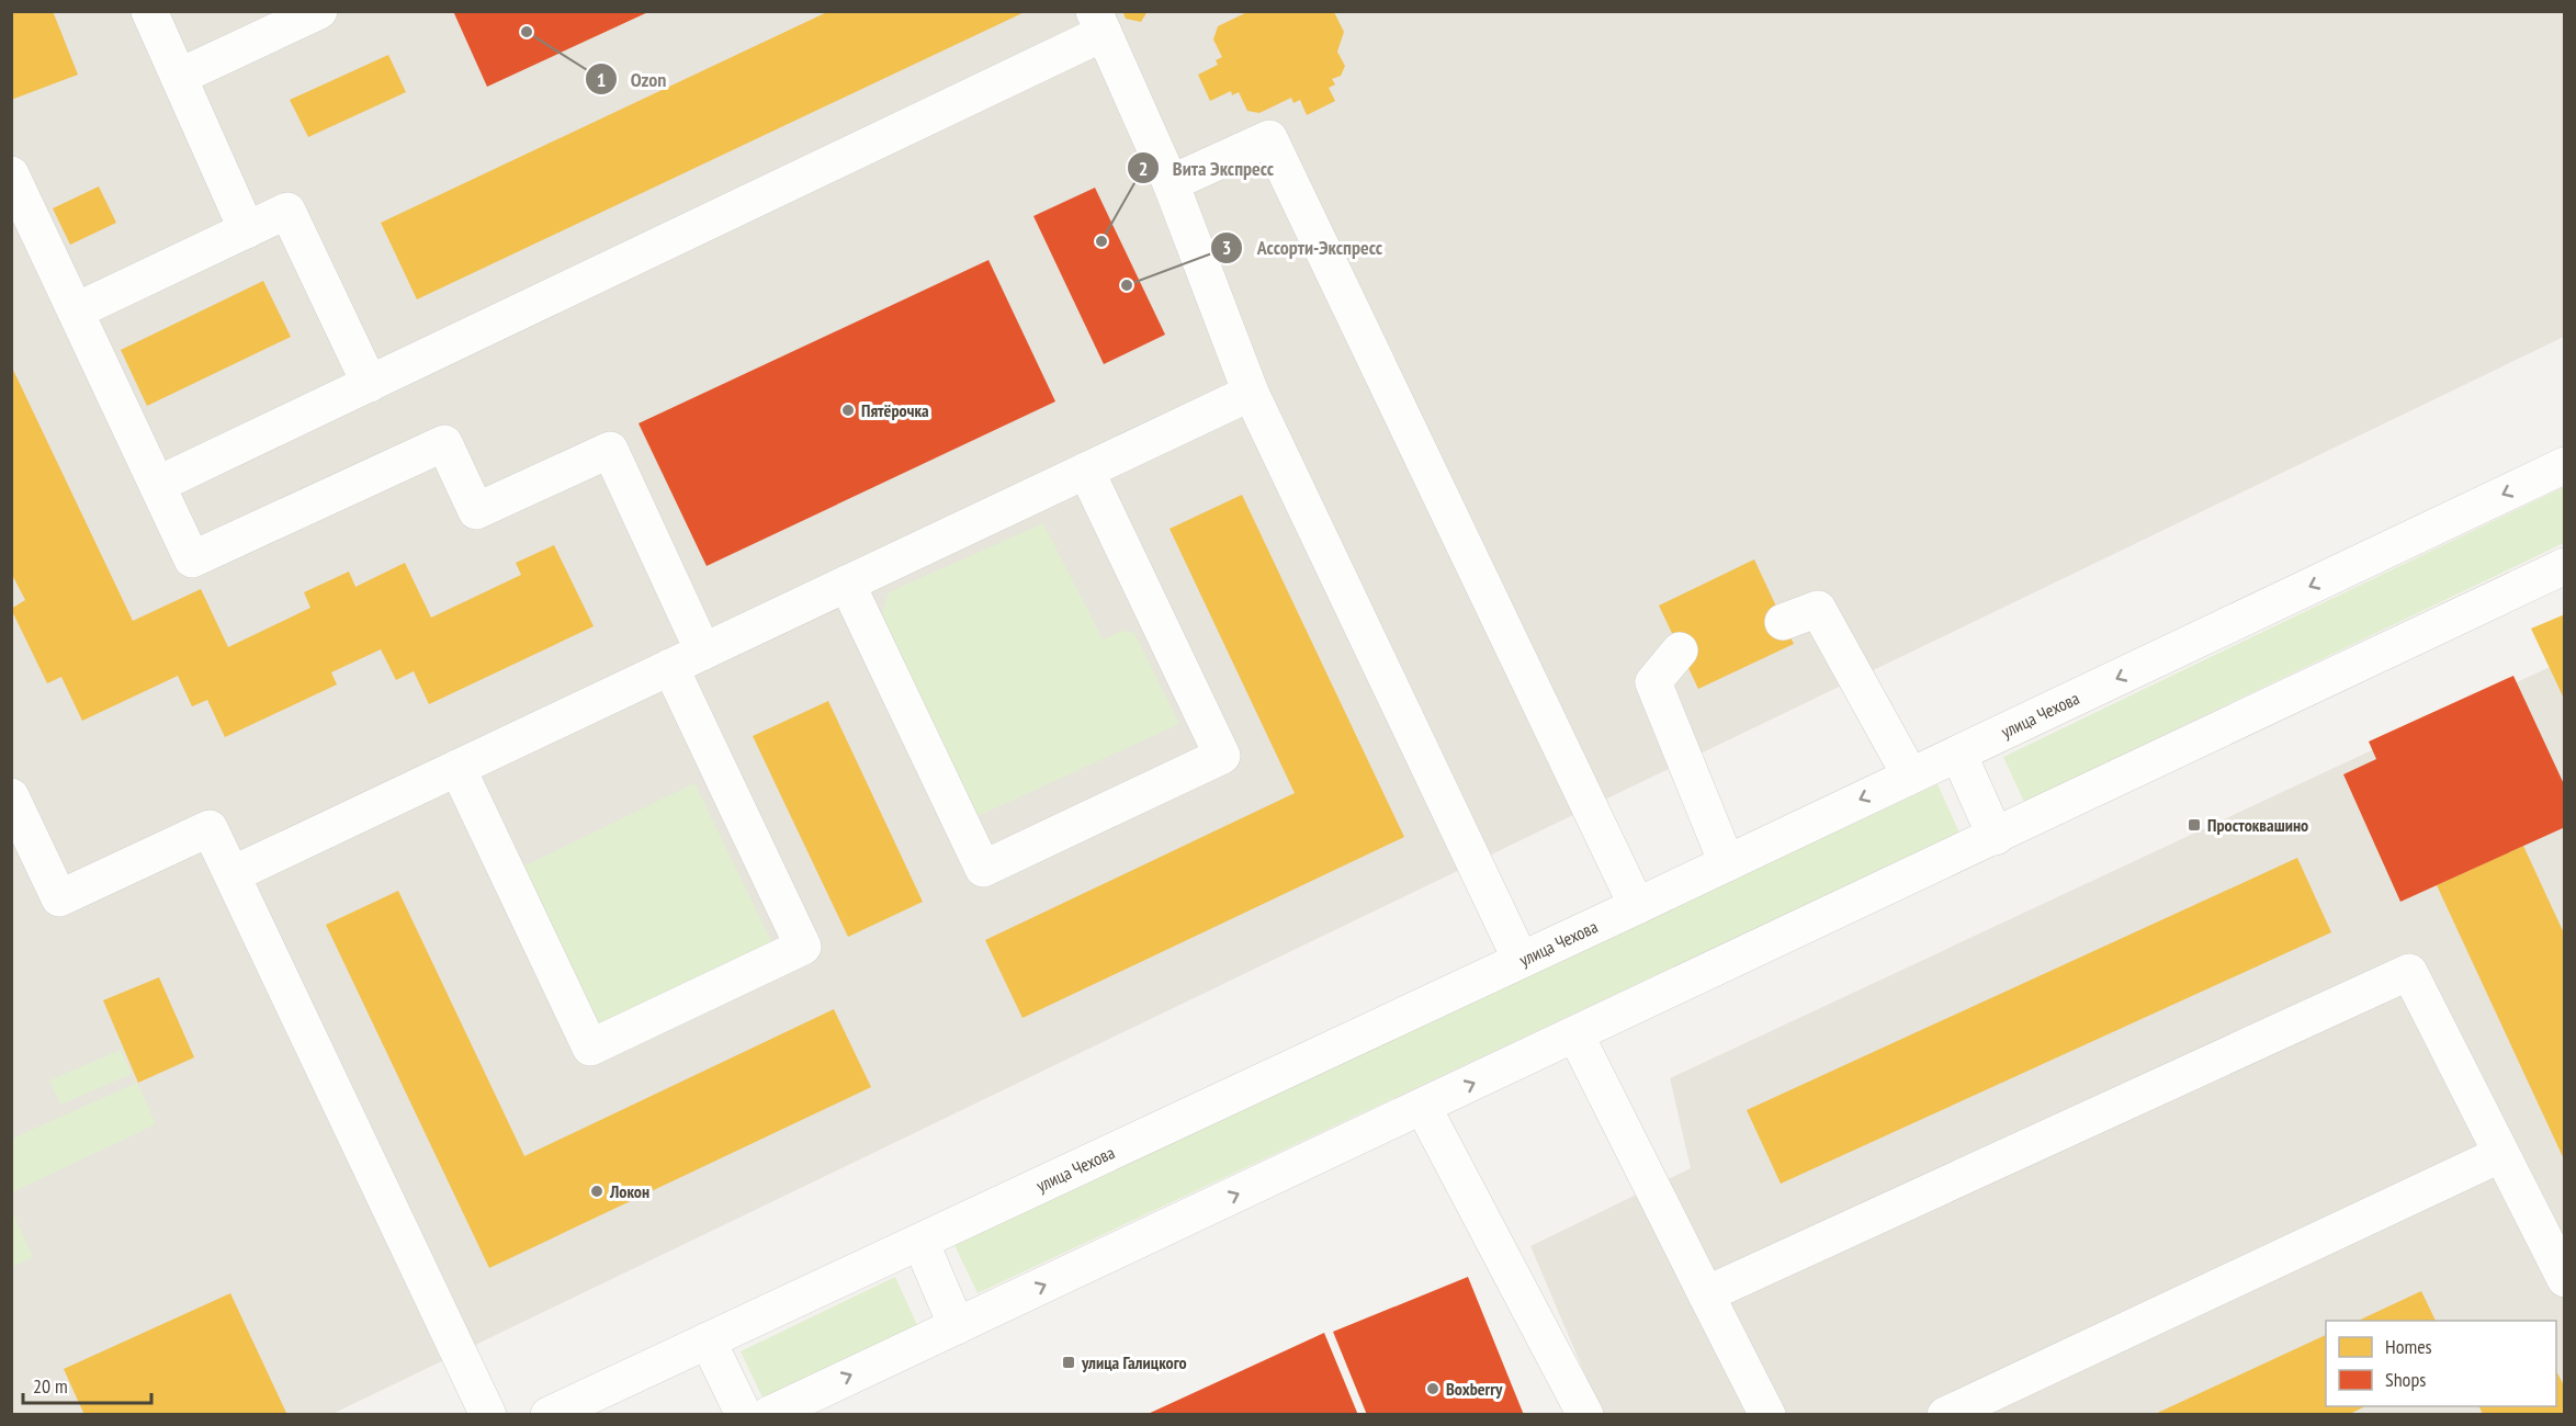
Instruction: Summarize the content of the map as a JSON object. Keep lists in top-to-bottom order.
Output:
{
  "streets": {
    "street": ["улица Чехова"]
  },
  "places": {
    "other": [
      "Ozon",
      "Вита Экспресс",
      "Ассорти-Экспресс",
      "Пятёрочка",
      "Локон",
      "Boxberry"
    ],
    "transit": ["Простоквашино", "улица Галицкого"]
  },
  "legend": ["Homes", "Shops"],
  "scale_bar": "20 m"
}
